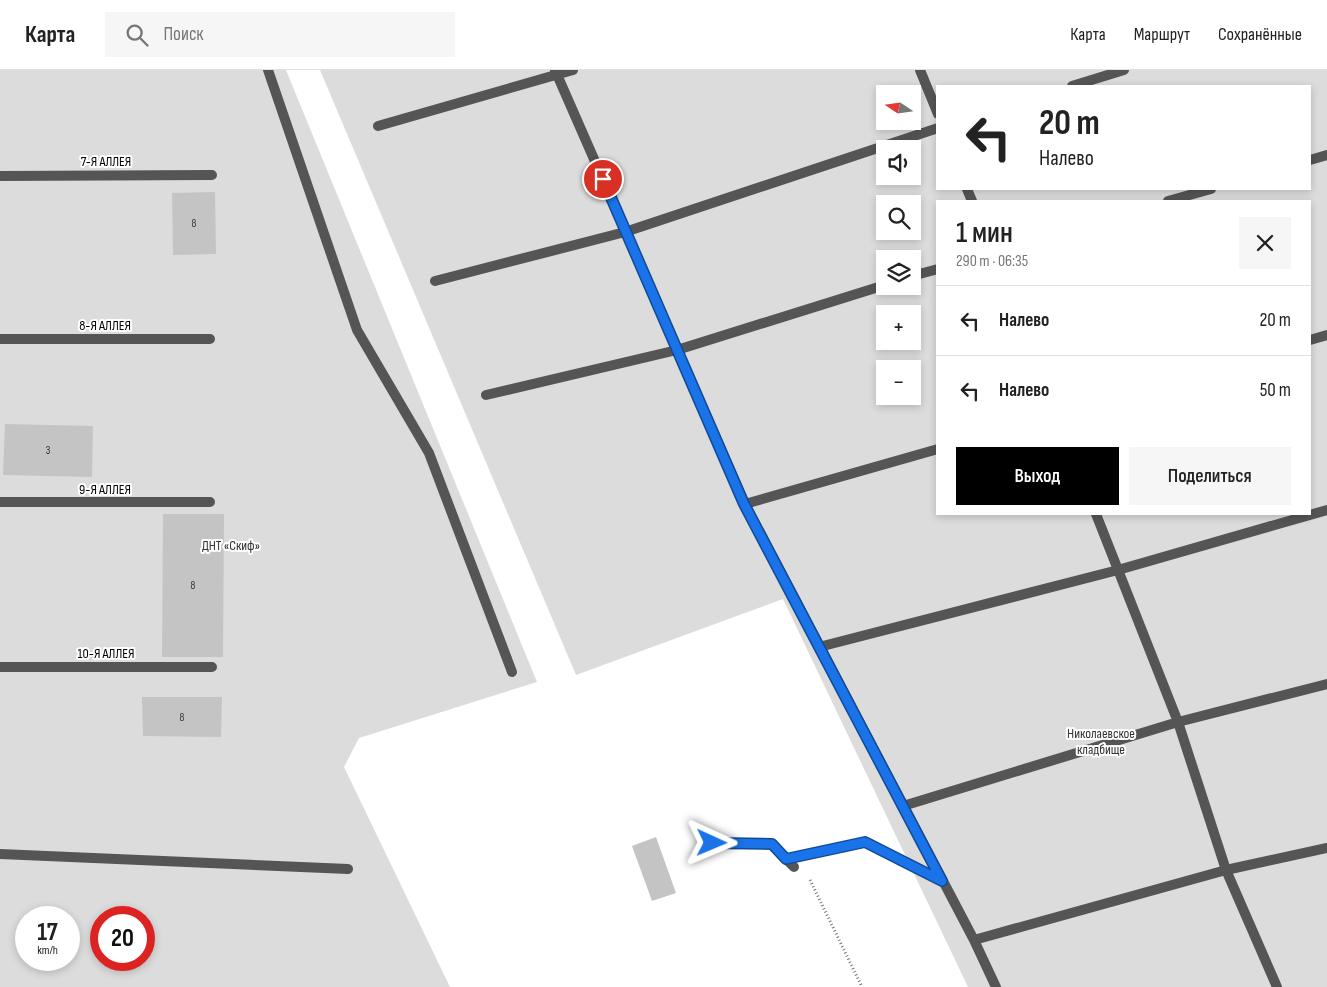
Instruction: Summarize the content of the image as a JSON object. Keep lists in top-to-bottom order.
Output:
{
  "streets": {
    "lane": [
      "7-Я АЛЛЕЯ",
      "8-Я АЛЛЕЯ",
      "9-Я АЛЛЕЯ",
      "10-Я АЛЛЕЯ"
    ]
  },
  "parks": ["ДНТ «Скиф»", "Николаевское кладбище"],
  "house_numbers": [
    "8",
    "3",
    "8",
    "8"
  ],
  "north": "left",
  "page": {
    "header": "Карта",
    "search": "Поиск",
    "nav": ["Карта", "Маршрут", "Сохранённые"],
    "map_buttons": ["+", "−"],
    "turn": ["20 m", "Налево"],
    "heading": ["1 мин", "290 m · 06:35"],
    "list": [
      {
        "name": "Налево",
        "value": "20 m"
      },
      {
        "name": "Налево",
        "value": "50 m"
      }
    ],
    "buttons": ["Выход", "Поделиться"],
    "speed": "17 km/h",
    "limit": "20"
  }
}
